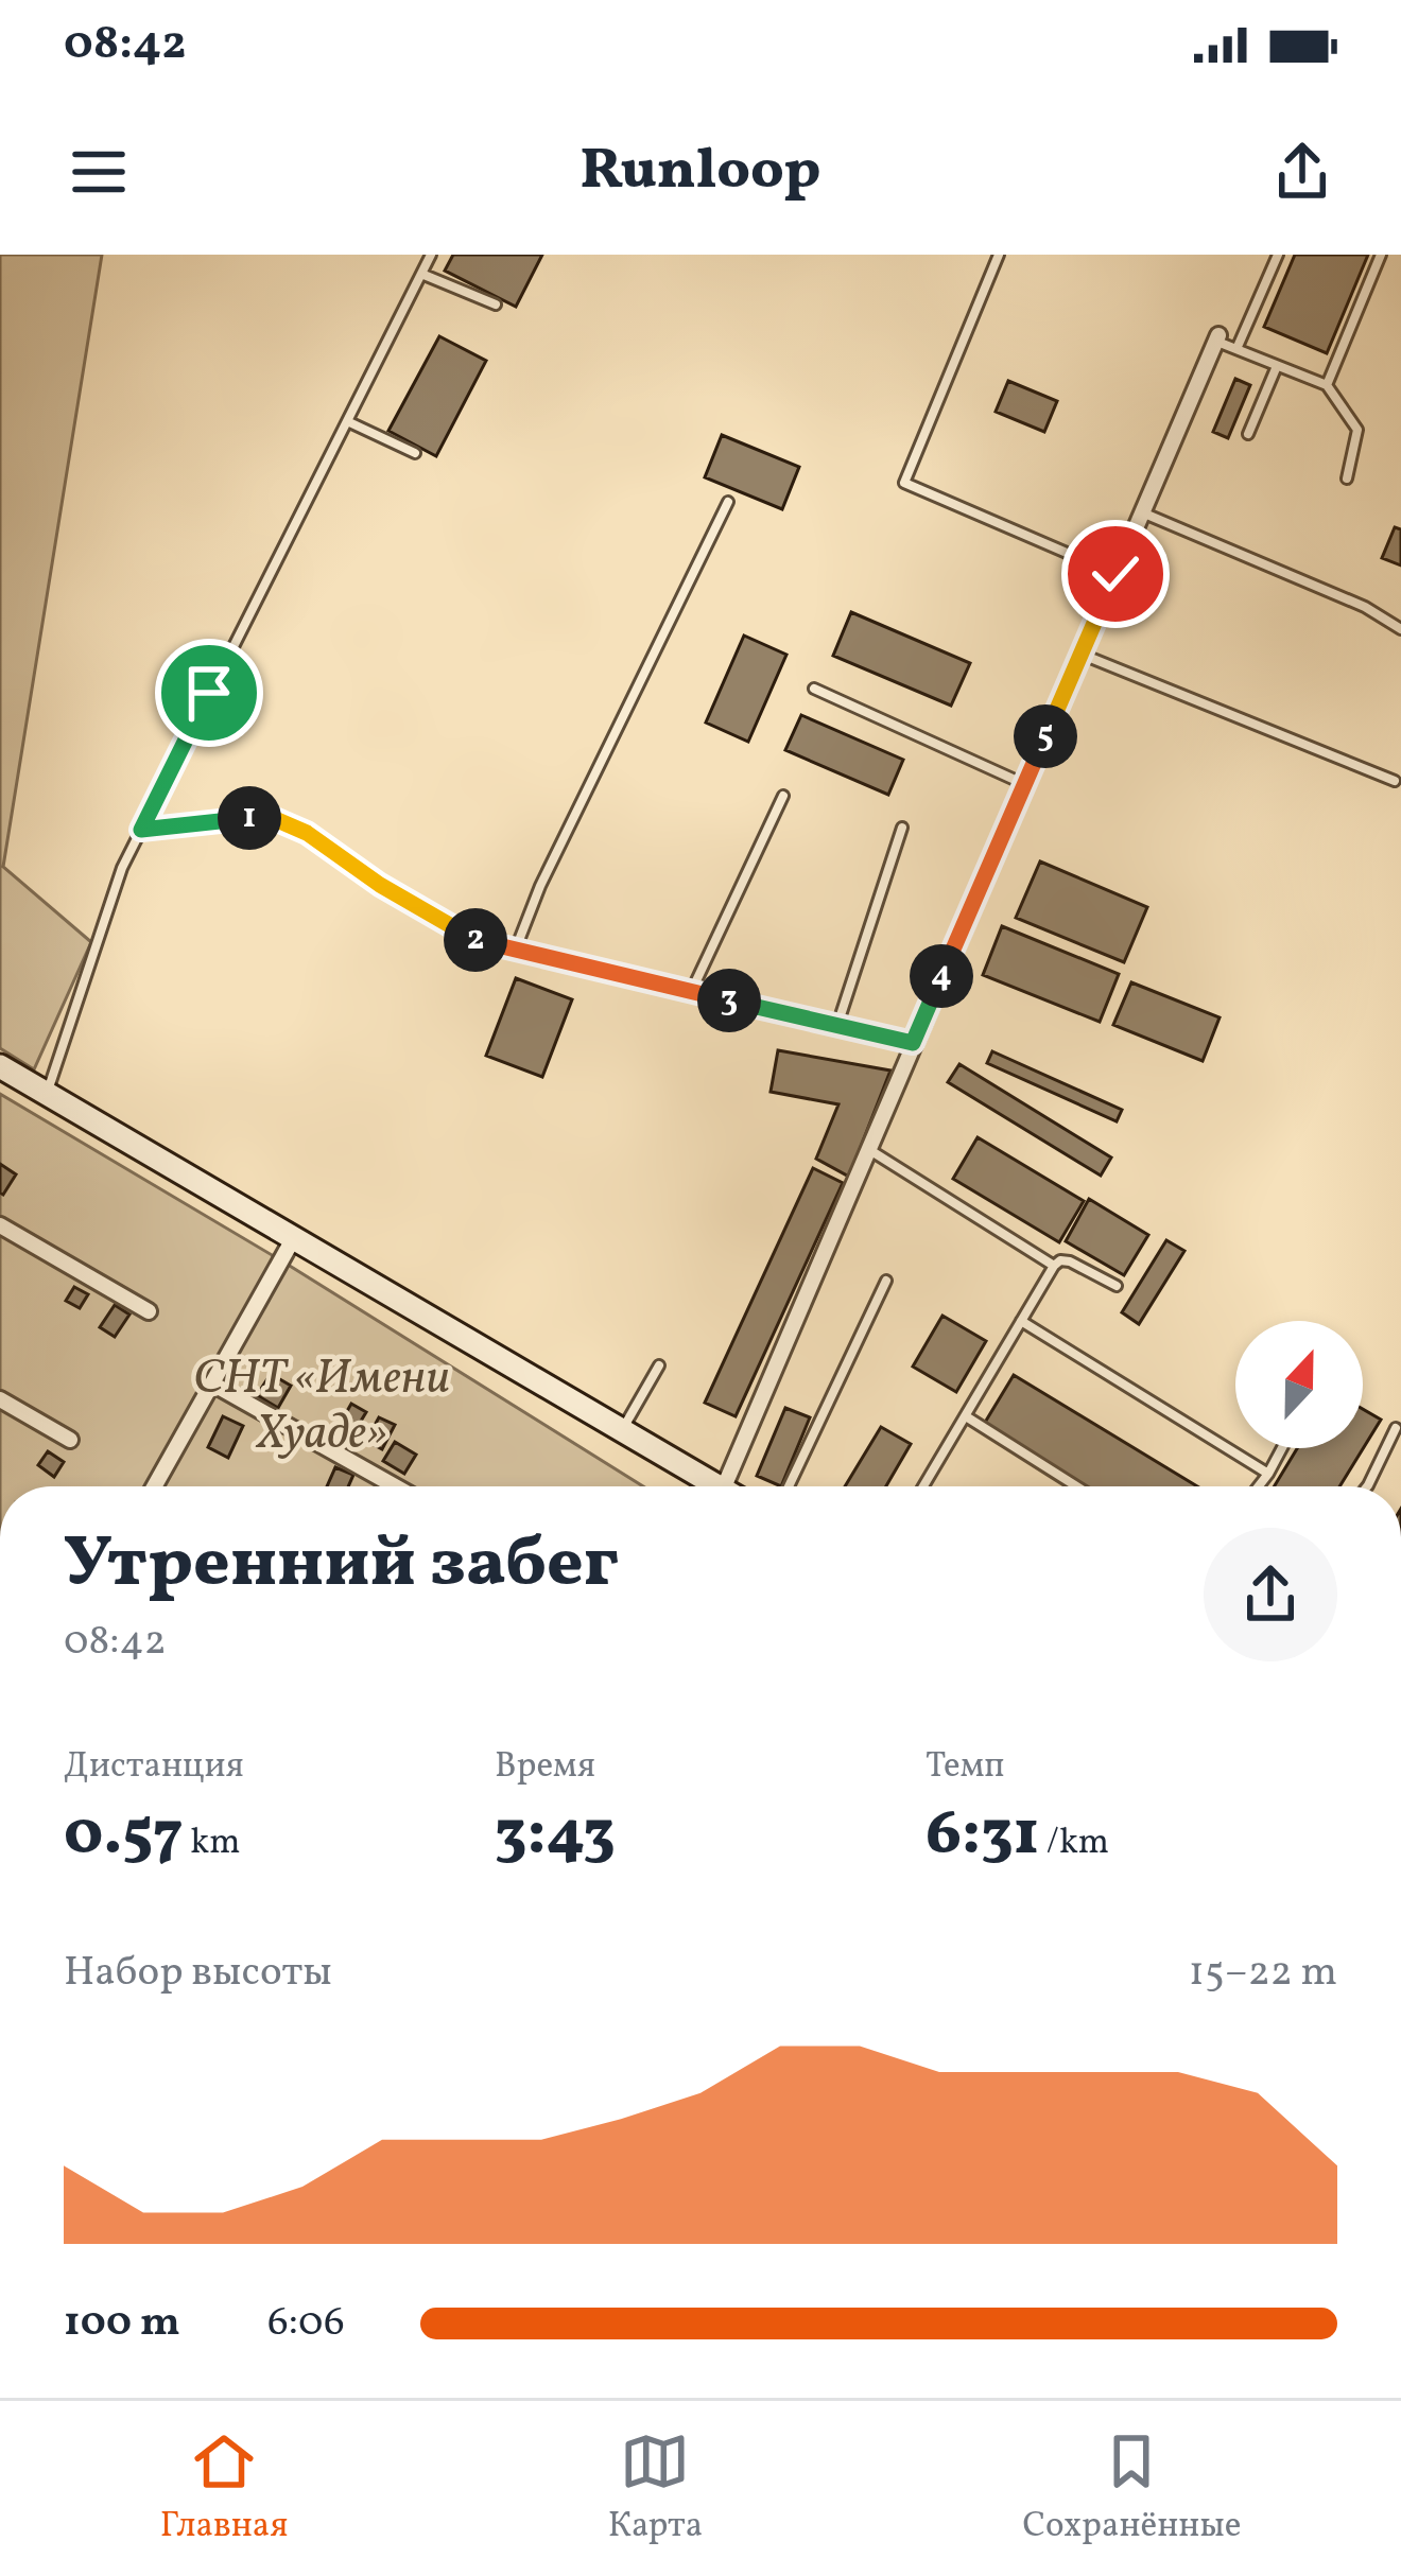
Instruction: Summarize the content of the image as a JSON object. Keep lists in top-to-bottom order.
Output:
{
  "parks": ["СНТ «Имени Хуаде»"],
  "north": "top",
  "page": {
    "status": "08:42",
    "header": "Runloop",
    "pins": [
      "5",
      "1",
      "2",
      "4",
      "3"
    ],
    "heading": ["Утренний забег", "08:42"],
    "stats": [
      ["Дистанция", "0.57 km"],
      ["Время", "3:43"],
      ["Темп", "6:31 /km"]
    ],
    "chart": ["Набор высоты", "15–22 m"],
    "list": [
      {
        "name": "100 m",
        "note": "6:06"
      }
    ],
    "tabs": ["Главная", "Карта", "Сохранённые"]
  }
}
